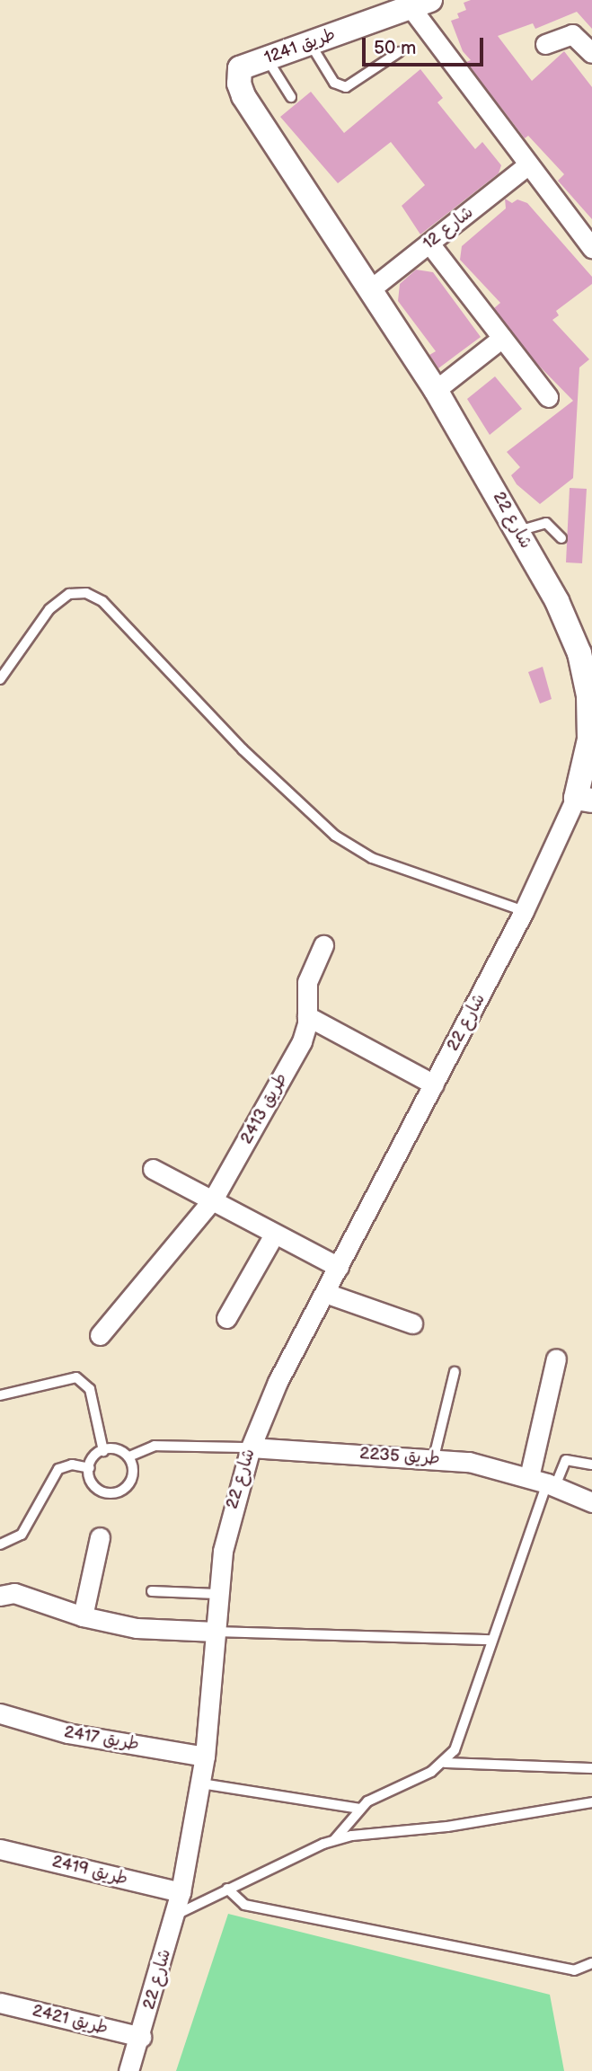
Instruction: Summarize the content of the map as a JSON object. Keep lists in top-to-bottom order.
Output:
{
  "streets": {
    "street": [
      "طريق 1241",
      "شارع 12",
      "شارع 22",
      "طريق 2413",
      "طريق 2235",
      "طريق 2417",
      "طريق 2419",
      "طريق 2421"
    ]
  },
  "crossings": [
    ["طريق 1241", "شارع 22"],
    ["شارع 12", "شارع 22"],
    ["شارع 22", "طريق 2235"],
    ["شارع 22", "طريق 2417"],
    ["شارع 22", "طريق 2419"],
    ["شارع 22", "طريق 2421"]
  ],
  "scale_bar": "50 m"
}
